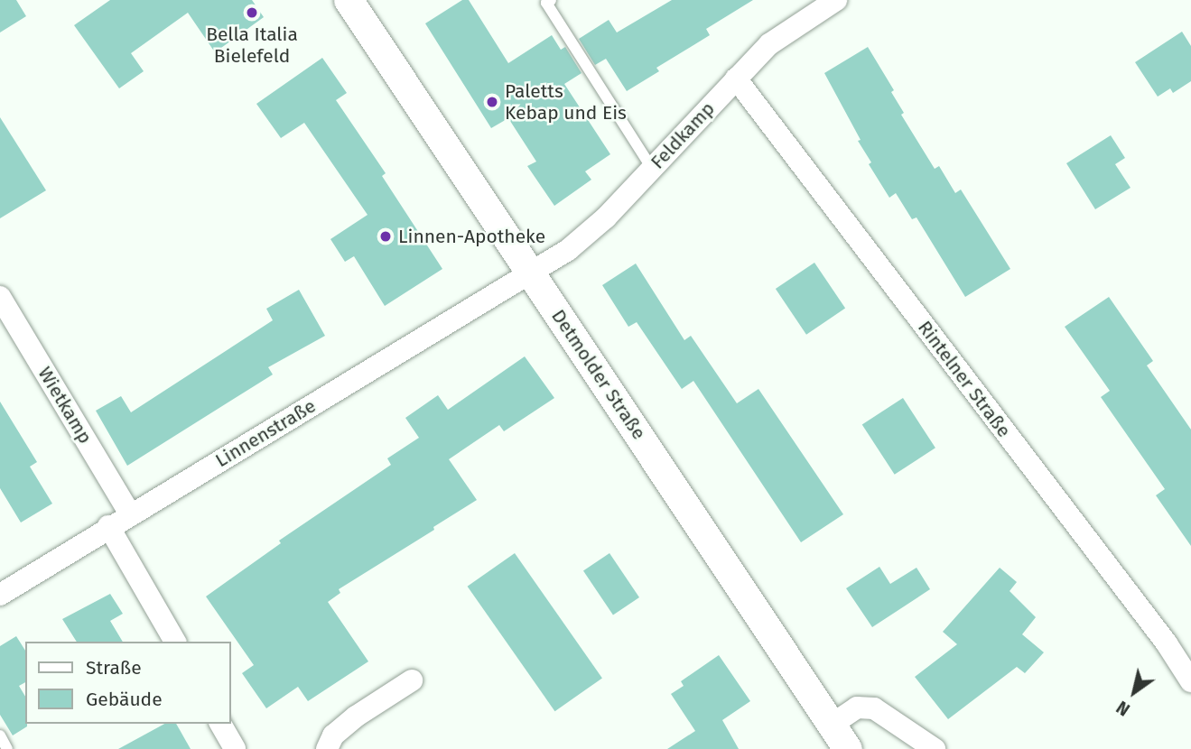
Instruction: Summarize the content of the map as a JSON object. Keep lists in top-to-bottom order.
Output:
{
  "streets": {
    "street": [
      "Feldkamp",
      "Detmolder Straße",
      "Rintelner Straße",
      "Wietkamp",
      "Linnenstraße"
    ]
  },
  "crossings": [
    ["Feldkamp", "Detmolder Straße"],
    ["Feldkamp", "Rintelner Straße"],
    ["Feldkamp", "Linnenstraße"],
    ["Detmolder Straße", "Linnenstraße"],
    ["Wietkamp", "Linnenstraße"]
  ],
  "places": ["Bella Italia Bielefeld", "Paletts Kebap und Eis", "Linnen-Apotheke"],
  "legend": ["Straße", "Gebäude"],
  "north": "bottom left"
}
